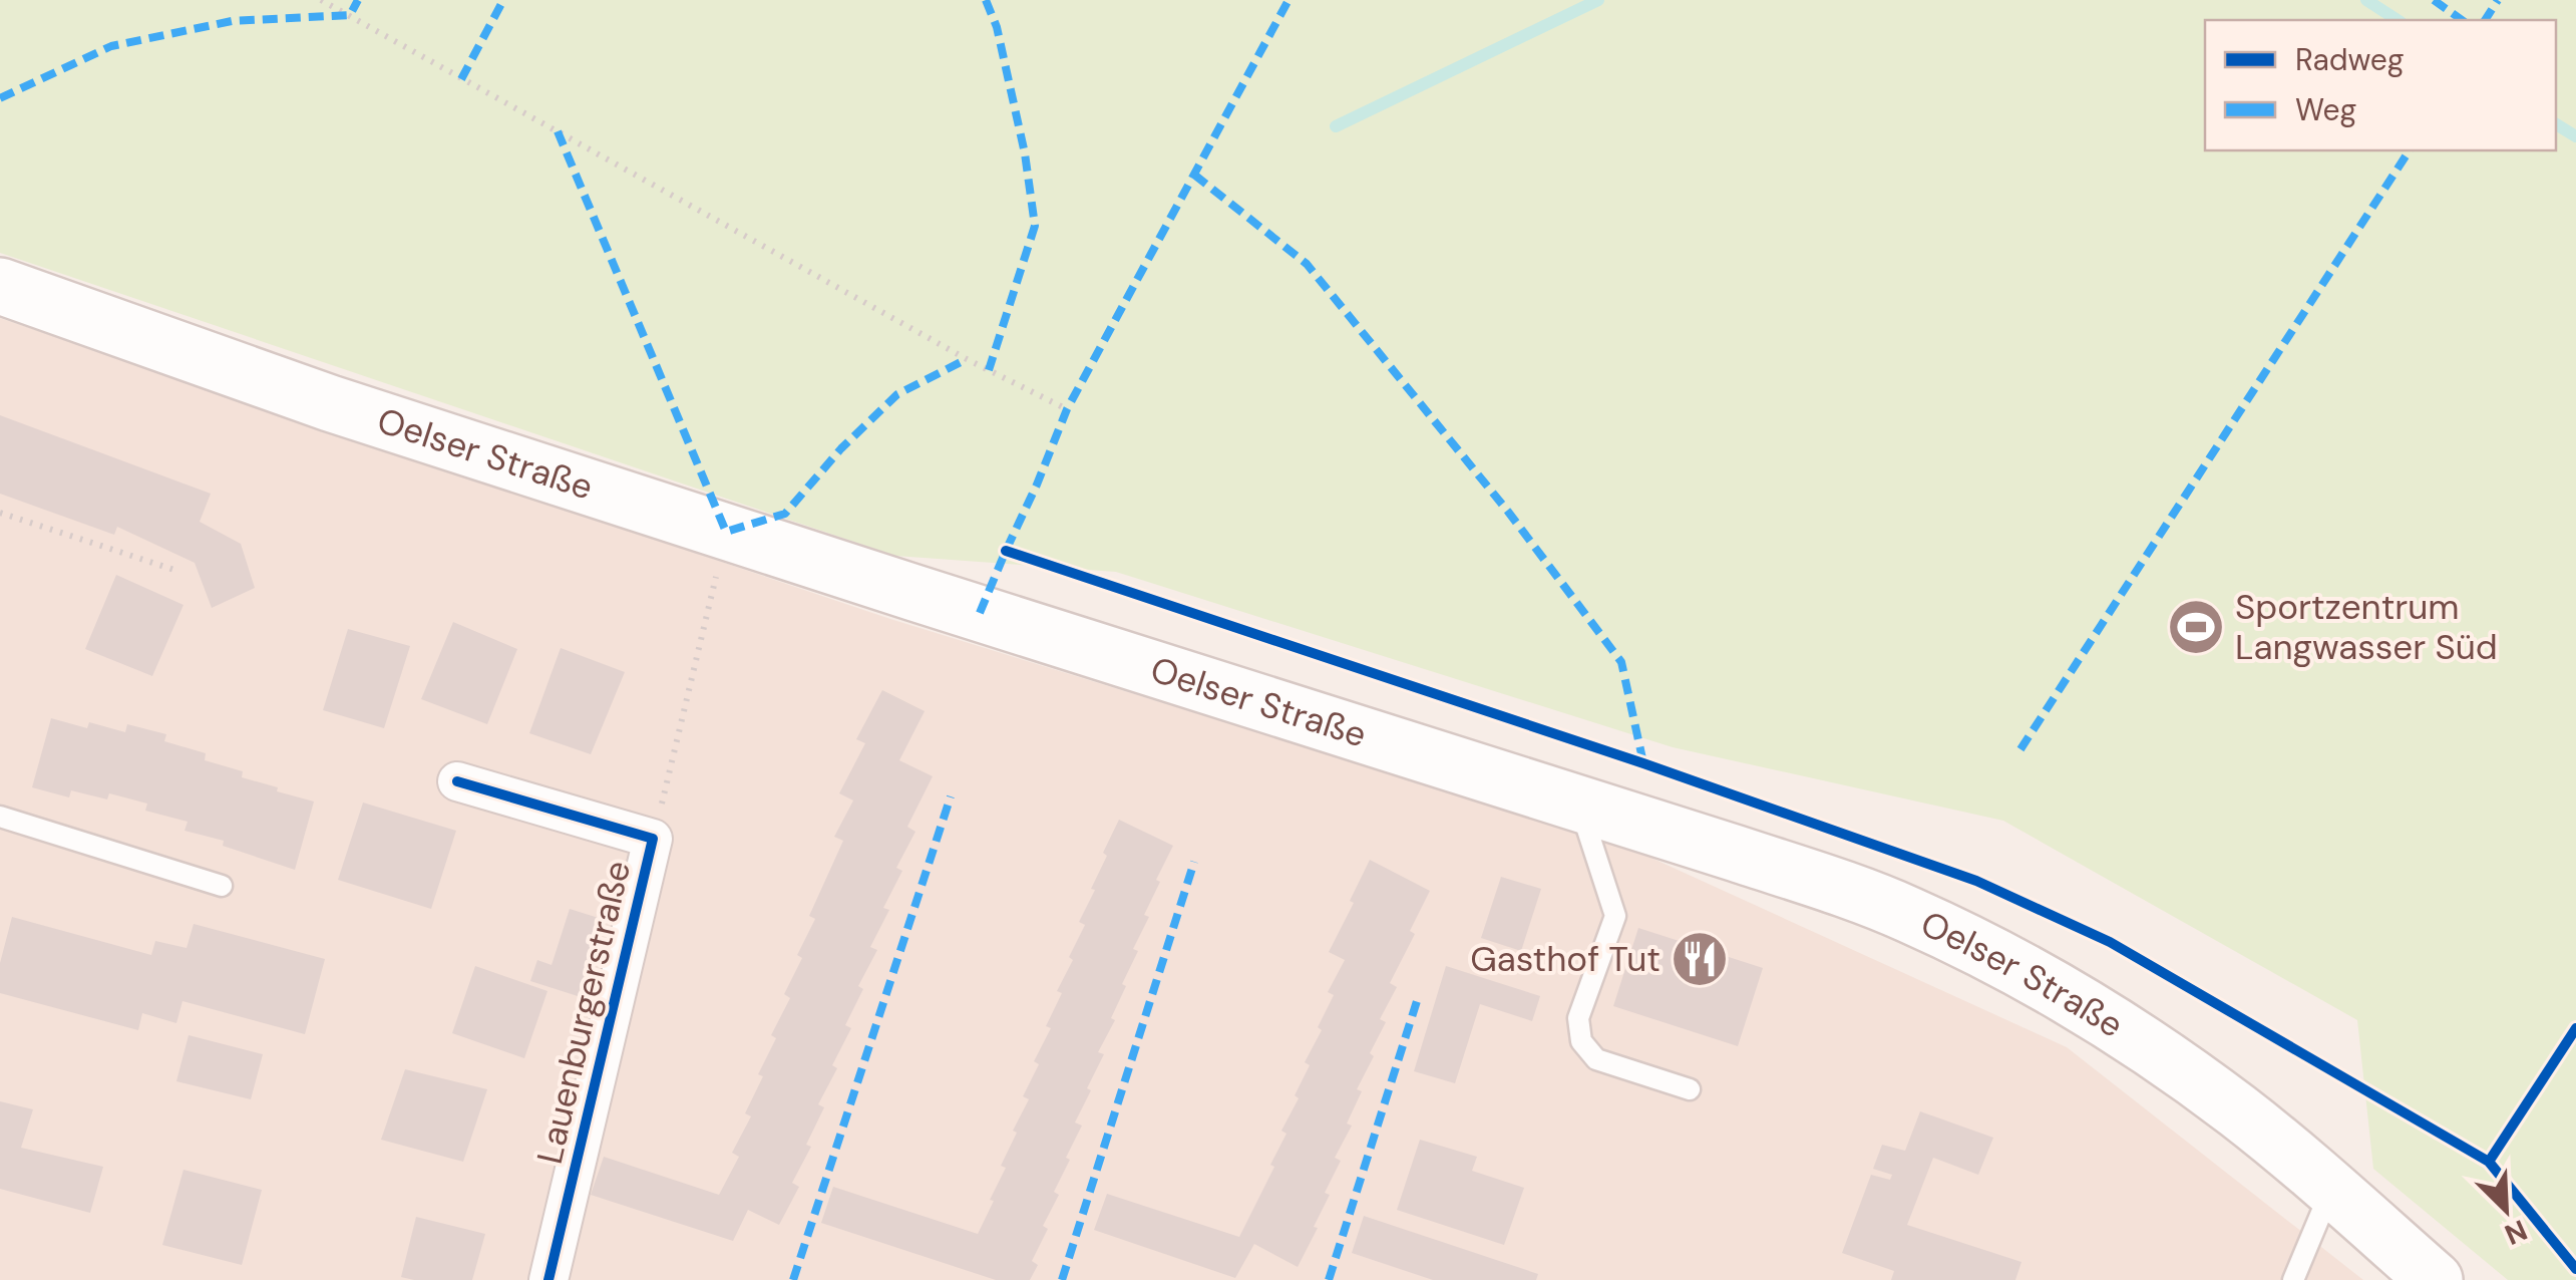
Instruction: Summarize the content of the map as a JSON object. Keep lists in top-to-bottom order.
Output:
{
  "streets": {
    "main road": ["Oelser Straße"],
    "street": ["Lauenburgerstraße"]
  },
  "places": {
    "sports": ["Sportzentrum Langwasser Süd"],
    "restaurant": ["Gasthof Tut"]
  },
  "legend": ["Radweg", "Weg"],
  "north": "bottom right"
}
